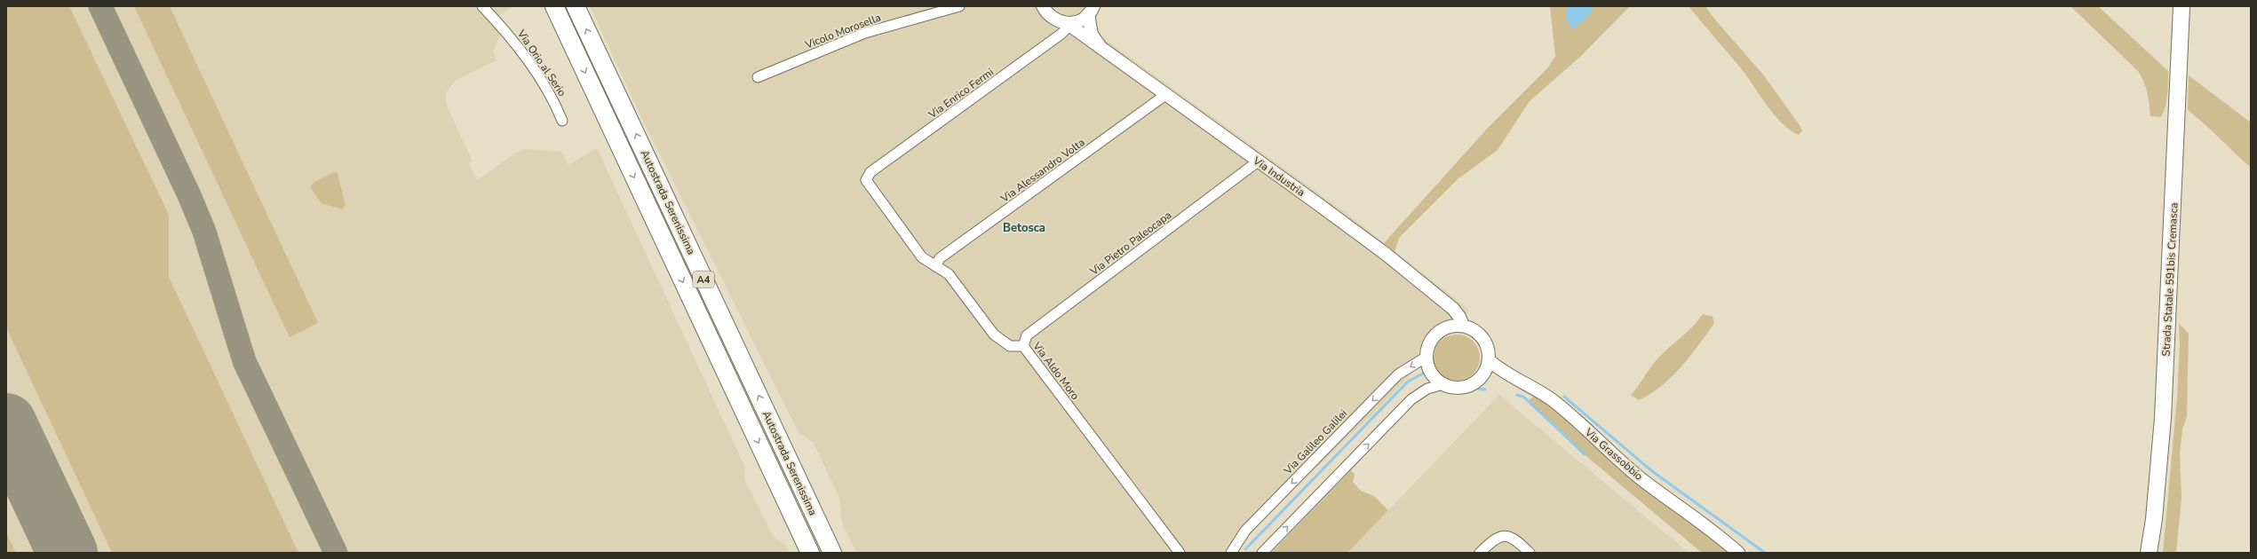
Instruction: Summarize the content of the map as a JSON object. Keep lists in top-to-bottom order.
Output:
{
  "streets": {
    "highway": ["Autostrada Serenissima", "A4", "Strada Statale 591bis Cremasca"],
    "street": [
      "Vicolo Morosella",
      "Via Orio al Serio",
      "Via Enrico Fermi",
      "Via Alessandro Volta",
      "Via Industria",
      "Via Pietro Paleocapa",
      "Via Aldo Moro",
      "Via Galileo Galilei",
      "Via Grassobbio"
    ]
  },
  "crossings": [
    ["Via Enrico Fermi", "Via Industria"],
    ["Via Enrico Fermi", "Via Aldo Moro"],
    ["Via Alessandro Volta", "Via Industria"],
    ["Via Alessandro Volta", "Via Aldo Moro"],
    ["Via Industria", "Via Pietro Paleocapa"],
    ["Via Industria", "Via Galileo Galilei"],
    ["Via Industria", "Via Grassobbio"],
    ["Via Pietro Paleocapa", "Via Aldo Moro"],
    ["Via Galileo Galilei", "Via Grassobbio"]
  ],
  "districts": ["Betosca"]
}
